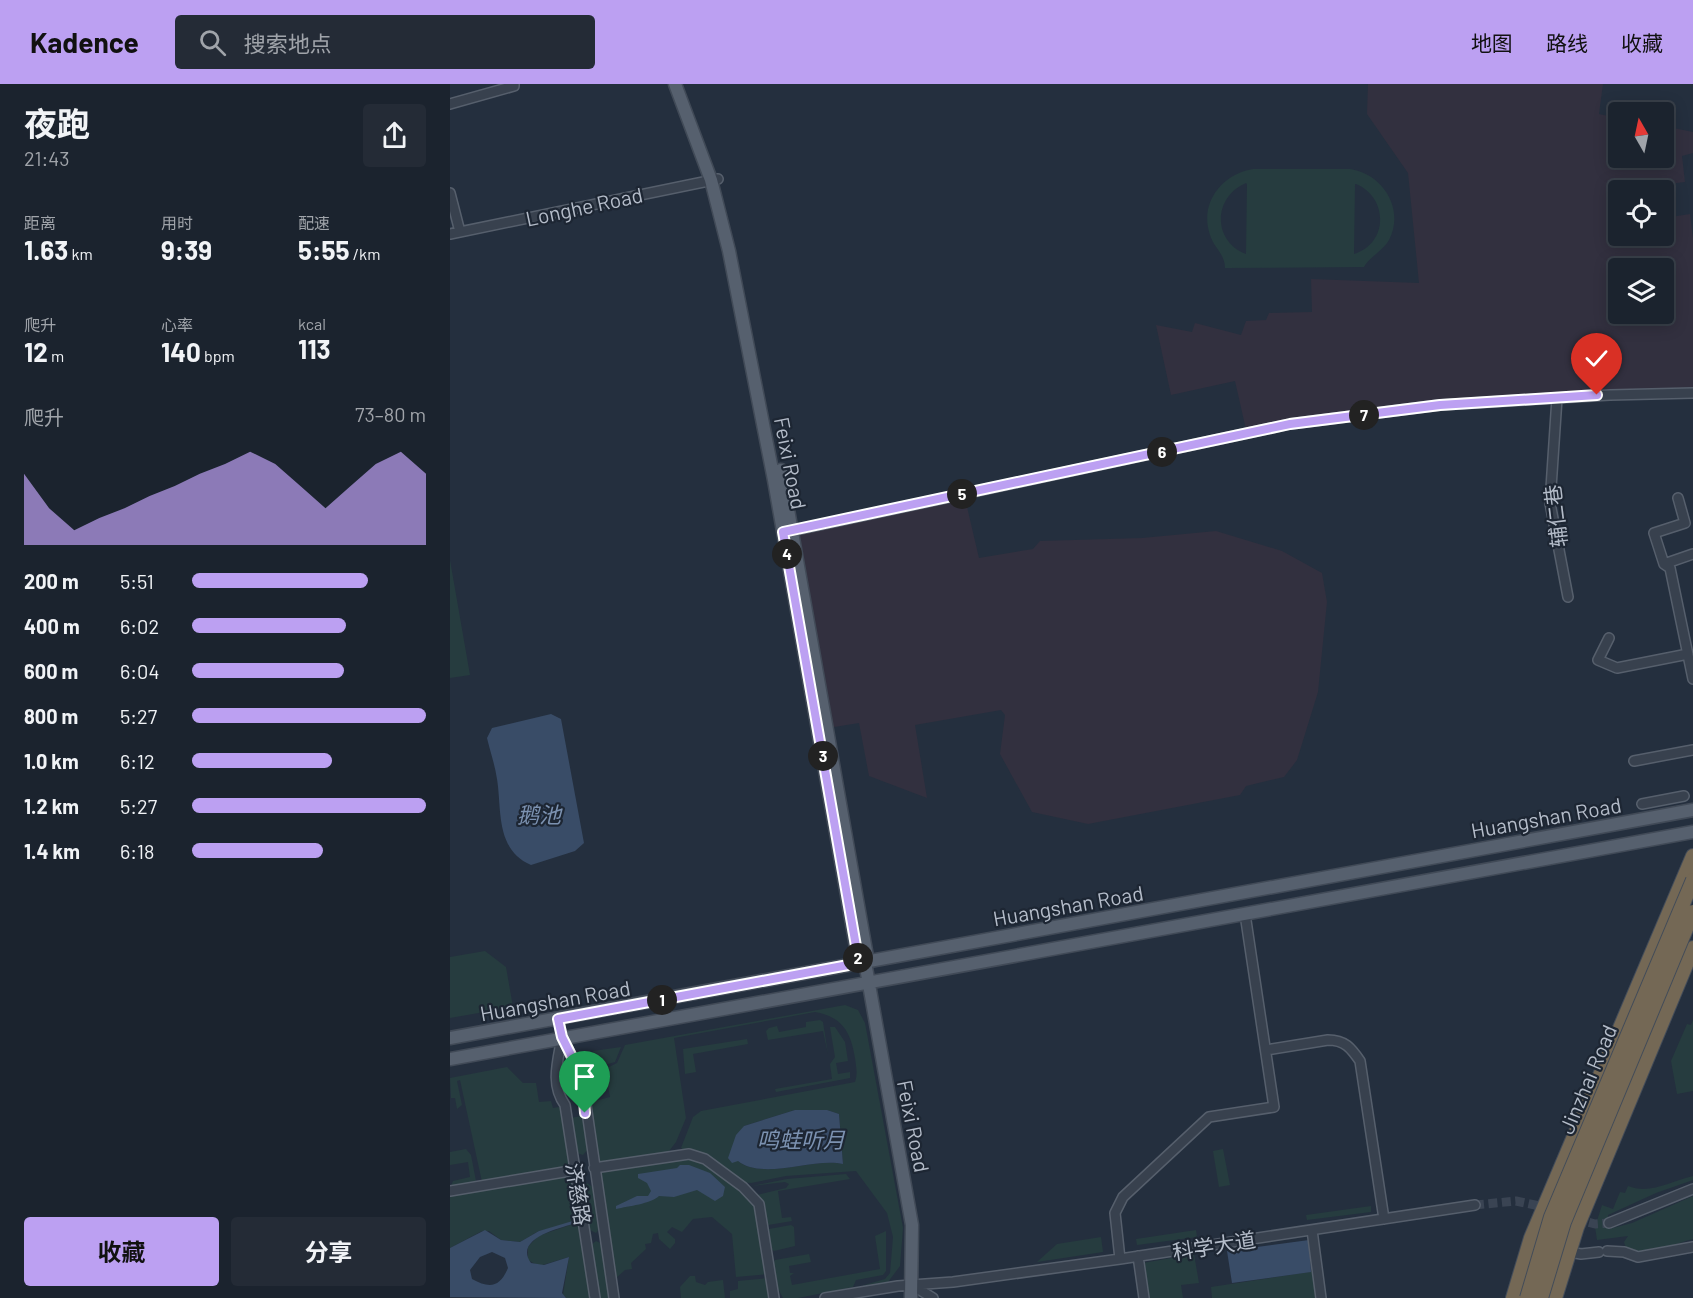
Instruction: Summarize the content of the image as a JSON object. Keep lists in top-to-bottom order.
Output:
{
  "streets": {
    "highway": ["Jinzhai Road"],
    "main road": ["Feixi Road", "Huangshan Road"],
    "street": [
      "Longhe Road",
      "辅仁巷",
      "济慈路",
      "科学大道"
    ]
  },
  "crossings": [
    ["Longhe Road", "Feixi Road"],
    ["Feixi Road", "Huangshan Road"],
    ["Feixi Road", "科学大道"],
    ["Huangshan Road", "济慈路"]
  ],
  "water": ["鹅池", "鸣蛙听月"],
  "north": "top",
  "page": {
    "header": "Kadence",
    "search": "搜索地点",
    "nav": ["地图", "路线", "收藏"],
    "heading": ["夜跑", "21:43"],
    "stats": [
      ["距离", "1.63 km"],
      ["用时", "9:39"],
      ["配速", "5:55 /km"],
      ["爬升", "12 m"],
      ["心率", "140 bpm"],
      ["kcal", "113"]
    ],
    "chart": ["爬升", "73–80 m"],
    "pins": [
      "7",
      "6",
      "5",
      "4",
      "3",
      "2",
      "1"
    ],
    "list": [
      {
        "name": "200 m",
        "note": "5:51"
      },
      {
        "name": "400 m",
        "note": "6:02"
      },
      {
        "name": "600 m",
        "note": "6:04"
      },
      {
        "name": "800 m",
        "note": "5:27"
      },
      {
        "name": "1.0 km",
        "note": "6:12"
      },
      {
        "name": "1.2 km",
        "note": "5:27"
      },
      {
        "name": "1.4 km",
        "note": "6:18"
      }
    ],
    "buttons": ["收藏", "分享"]
  }
}
